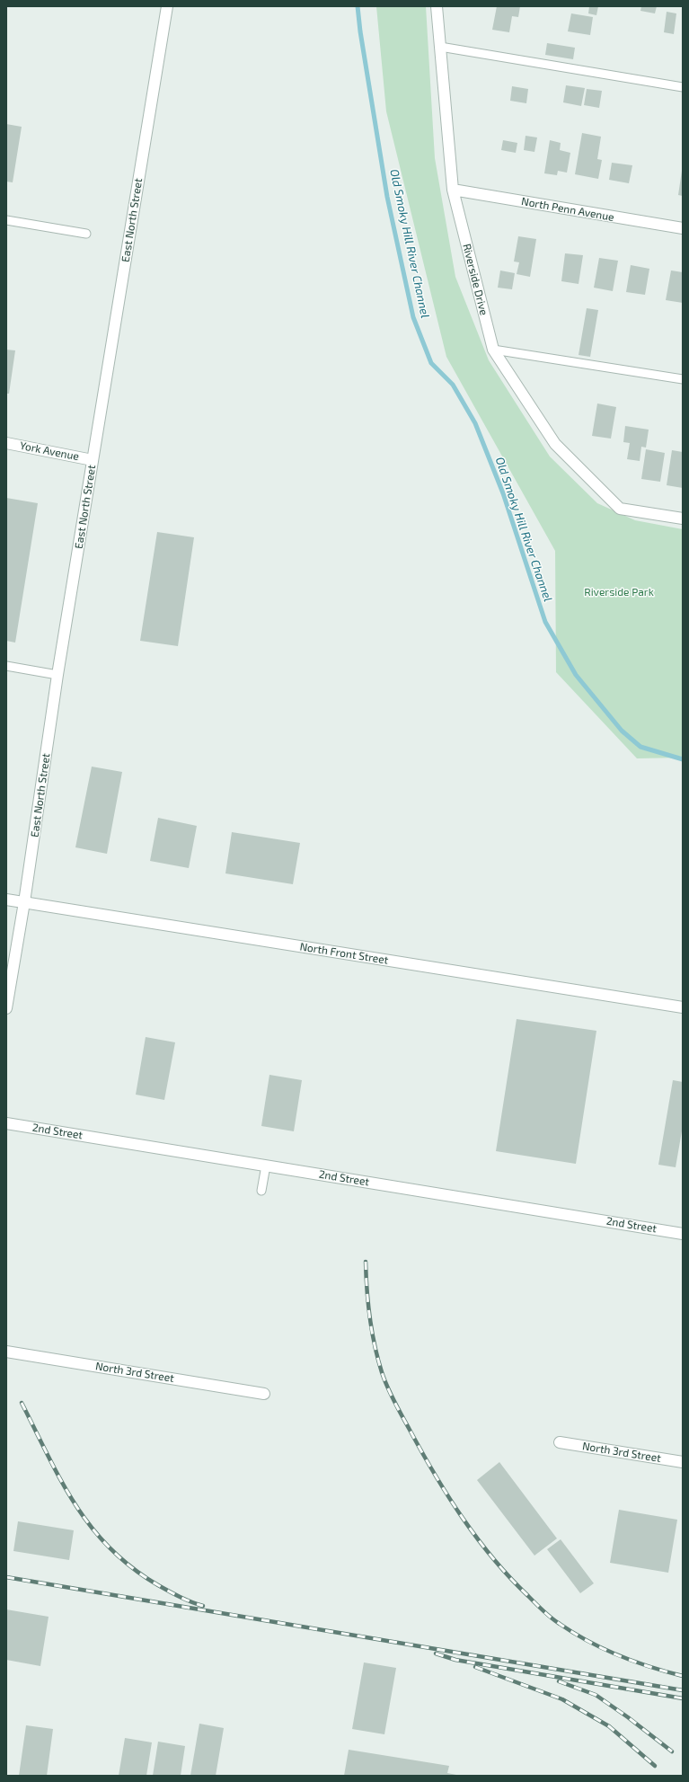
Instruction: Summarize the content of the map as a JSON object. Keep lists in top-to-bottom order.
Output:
{
  "streets": {
    "street": [
      "North Penn Avenue",
      "East North Street",
      "Riverside Drive",
      "York Avenue",
      "North Front Street",
      "2nd Street",
      "North 3rd Street"
    ]
  },
  "crossings": [
    ["North Penn Avenue", "Riverside Drive"],
    ["East North Street", "York Avenue"],
    ["East North Street", "North Front Street"]
  ],
  "water": ["Old Smoky Hill River Channel"],
  "parks": ["Riverside Park"]
}
